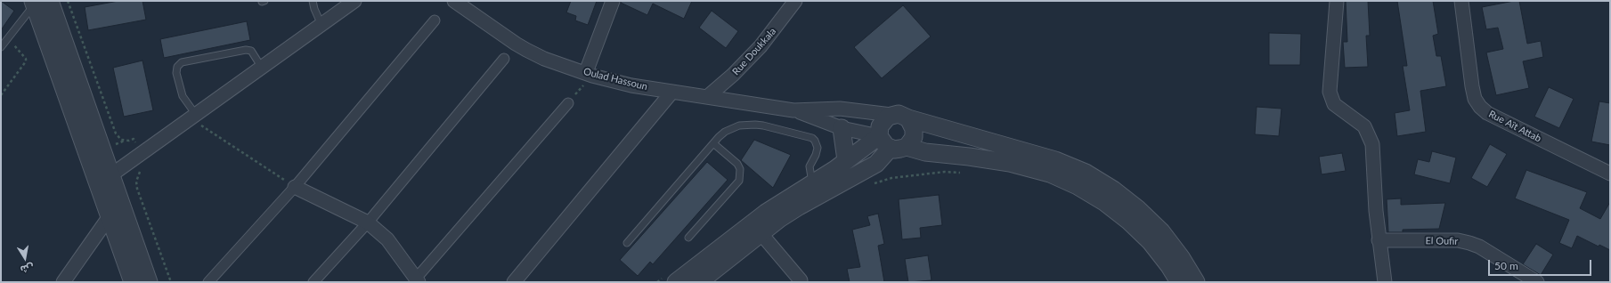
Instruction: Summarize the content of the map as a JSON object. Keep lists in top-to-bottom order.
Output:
{
  "streets": {
    "street": [
      "Rue Doukkala",
      "Oulad Hassoun",
      "Rue Aït Attab",
      "El Oufir"
    ]
  },
  "crossings": [
    ["Rue Doukkala", "Oulad Hassoun"]
  ],
  "scale_bar": "50 m",
  "north": "bottom"
}
